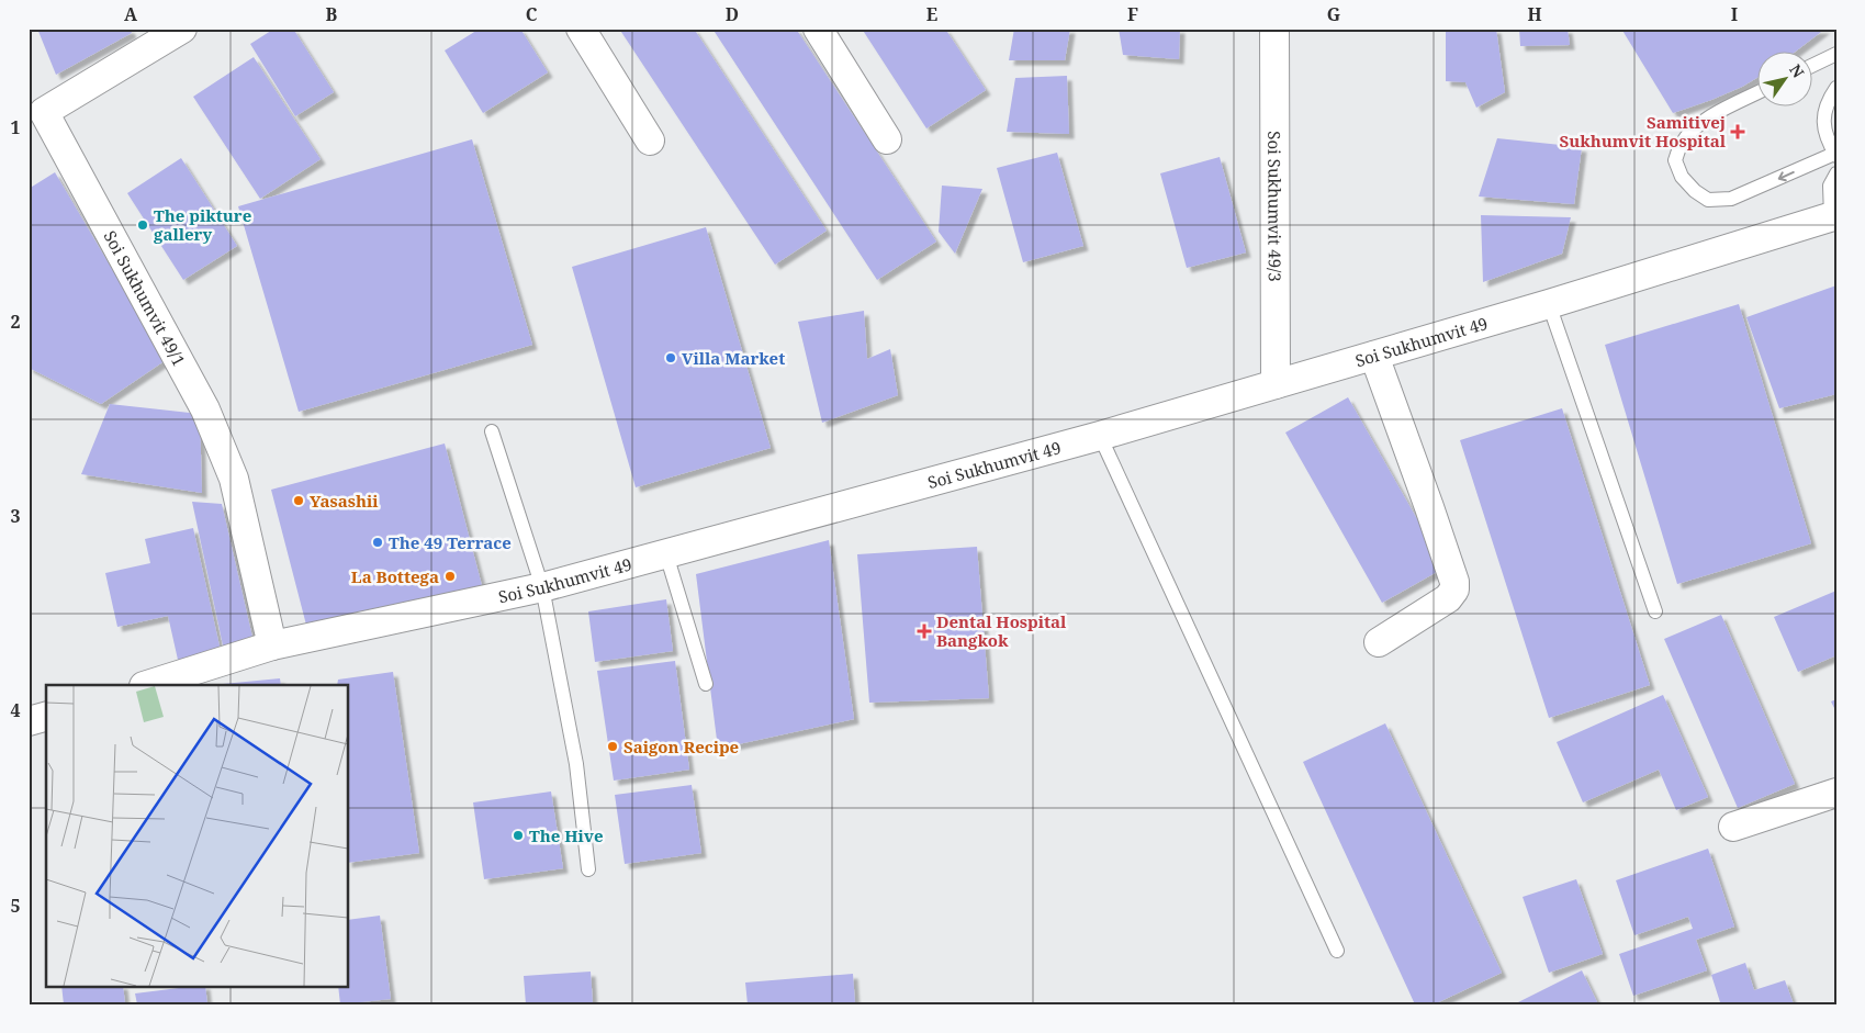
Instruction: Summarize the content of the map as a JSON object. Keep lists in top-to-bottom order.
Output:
{
  "streets": {
    "street": ["Soi Sukhumvit 49/3", "Soi Sukhumvit 49/1", "Soi Sukhumvit 49"]
  },
  "crossings": [
    ["Soi Sukhumvit 49/3", "Soi Sukhumvit 49"],
    ["Soi Sukhumvit 49/1", "Soi Sukhumvit 49"]
  ],
  "places": {
    "health": ["Samitivej Sukhumvit Hospital", "Dental Hospital Bangkok"],
    "other": [
      "The pikture gallery",
      "Villa Market",
      "Yasashii",
      "The 49 Terrace",
      "La Bottega",
      "Saigon Recipe",
      "The Hive"
    ]
  },
  "north": "top right",
  "grid": {
    "columns": [
      "A",
      "B",
      "C",
      "D",
      "E",
      "F",
      "G",
      "H",
      "I"
    ],
    "rows": [
      "1",
      "2",
      "3",
      "4",
      "5"
    ]
  }
}
